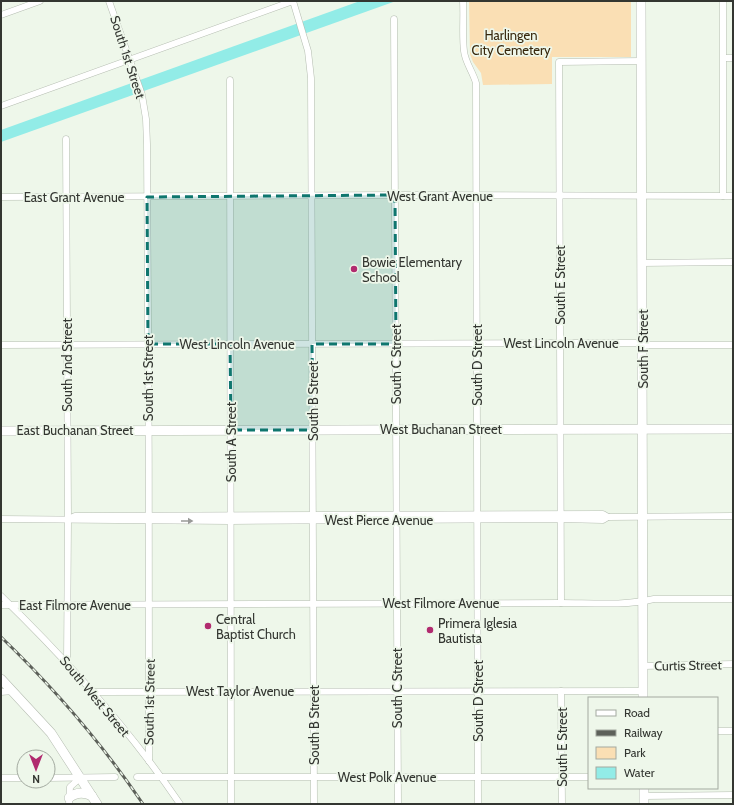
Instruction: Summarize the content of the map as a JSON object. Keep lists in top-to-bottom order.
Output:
{
  "streets": {
    "street": [
      "South 1st Street",
      "West Grant Avenue",
      "East Grant Avenue",
      "South E Street",
      "West Lincoln Avenue",
      "South F Street",
      "South C Street",
      "South 2nd Street",
      "South D Street",
      "South B Street",
      "West Buchanan Street",
      "East Buchanan Street",
      "South A Street",
      "West Pierce Avenue",
      "West Filmore Avenue",
      "East Filmore Avenue",
      "Curtis Street",
      "West Taylor Avenue",
      "South West Street",
      "West Polk Avenue"
    ]
  },
  "crossings": [
    ["South 1st Street", "West Grant Avenue"],
    ["South 1st Street", "East Grant Avenue"],
    ["South 1st Street", "West Lincoln Avenue"],
    ["South 1st Street", "West Buchanan Street"],
    ["South 1st Street", "East Buchanan Street"],
    ["South 1st Street", "West Pierce Avenue"],
    ["South 1st Street", "West Filmore Avenue"],
    ["South 1st Street", "East Filmore Avenue"],
    ["South 1st Street", "West Taylor Avenue"],
    ["South 1st Street", "South West Street"],
    ["West Grant Avenue", "East Grant Avenue"],
    ["West Grant Avenue", "South E Street"],
    ["West Grant Avenue", "South F Street"],
    ["West Grant Avenue", "South C Street"],
    ["West Grant Avenue", "South D Street"],
    ["West Grant Avenue", "South B Street"],
    ["West Grant Avenue", "South A Street"],
    ["East Grant Avenue", "South 2nd Street"],
    ["South E Street", "West Lincoln Avenue"],
    ["South E Street", "South F Street"],
    ["South E Street", "West Buchanan Street"],
    ["South E Street", "West Pierce Avenue"],
    ["South E Street", "West Filmore Avenue"],
    ["South E Street", "West Taylor Avenue"],
    ["South E Street", "West Polk Avenue"],
    ["West Lincoln Avenue", "South F Street"],
    ["West Lincoln Avenue", "South C Street"],
    ["West Lincoln Avenue", "South 2nd Street"],
    ["West Lincoln Avenue", "South D Street"],
    ["West Lincoln Avenue", "South B Street"],
    ["West Lincoln Avenue", "South A Street"],
    ["South F Street", "West Buchanan Street"],
    ["South F Street", "West Pierce Avenue"],
    ["South F Street", "West Filmore Avenue"],
    ["South F Street", "Curtis Street"],
    ["South F Street", "West Taylor Avenue"],
    ["South C Street", "West Buchanan Street"],
    ["South C Street", "West Pierce Avenue"],
    ["South C Street", "West Filmore Avenue"],
    ["South C Street", "West Taylor Avenue"],
    ["South C Street", "West Polk Avenue"],
    ["South 2nd Street", "East Buchanan Street"],
    ["South 2nd Street", "West Pierce Avenue"],
    ["South 2nd Street", "East Filmore Avenue"],
    ["South 2nd Street", "South West Street"],
    ["South D Street", "West Buchanan Street"],
    ["South D Street", "West Pierce Avenue"],
    ["South D Street", "West Filmore Avenue"],
    ["South D Street", "West Taylor Avenue"],
    ["South D Street", "West Polk Avenue"],
    ["South B Street", "West Buchanan Street"],
    ["South B Street", "West Pierce Avenue"],
    ["South B Street", "West Filmore Avenue"],
    ["South B Street", "West Taylor Avenue"],
    ["South B Street", "West Polk Avenue"],
    ["West Buchanan Street", "East Buchanan Street"],
    ["West Buchanan Street", "South A Street"],
    ["South A Street", "West Pierce Avenue"],
    ["South A Street", "West Filmore Avenue"],
    ["South A Street", "West Taylor Avenue"],
    ["South A Street", "West Polk Avenue"],
    ["West Filmore Avenue", "East Filmore Avenue"],
    ["East Filmore Avenue", "South West Street"],
    ["West Taylor Avenue", "South West Street"],
    ["South West Street", "West Polk Avenue"]
  ],
  "parks": ["Harlingen City Cemetery"],
  "places": ["Bowie Elementary School", "Central Baptist Church", "Primera Iglesia Bautista"],
  "legend": [
    "Road",
    "Railway",
    "Park",
    "Water"
  ],
  "north": "bottom"
}
